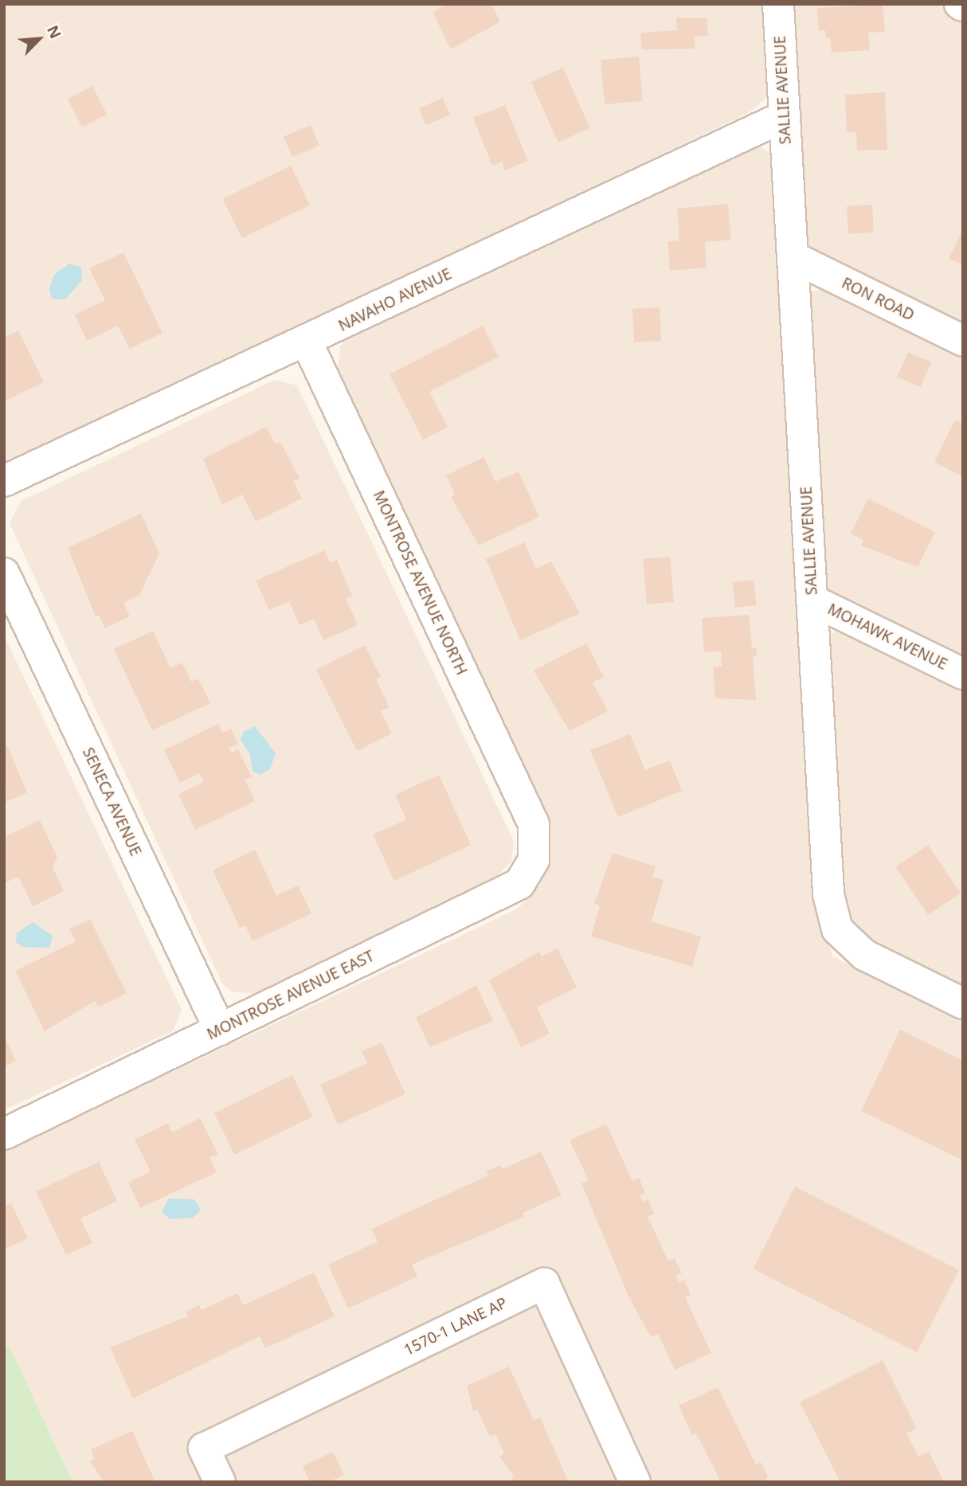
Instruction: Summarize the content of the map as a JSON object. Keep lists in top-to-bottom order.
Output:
{
  "streets": {
    "street": [
      "SALLIE AVENUE",
      "RON ROAD",
      "NAVAHO AVENUE",
      "MONTROSE AVENUE NORTH",
      "MOHAWK AVENUE",
      "SENECA AVENUE",
      "MONTROSE AVENUE EAST",
      "1570-1 LANE AP"
    ]
  },
  "crossings": [
    ["SALLIE AVENUE", "RON ROAD"],
    ["SALLIE AVENUE", "NAVAHO AVENUE"],
    ["SALLIE AVENUE", "MOHAWK AVENUE"],
    ["NAVAHO AVENUE", "MONTROSE AVENUE NORTH"],
    ["MONTROSE AVENUE NORTH", "MONTROSE AVENUE EAST"],
    ["SENECA AVENUE", "MONTROSE AVENUE EAST"]
  ],
  "north": "top right"
}
